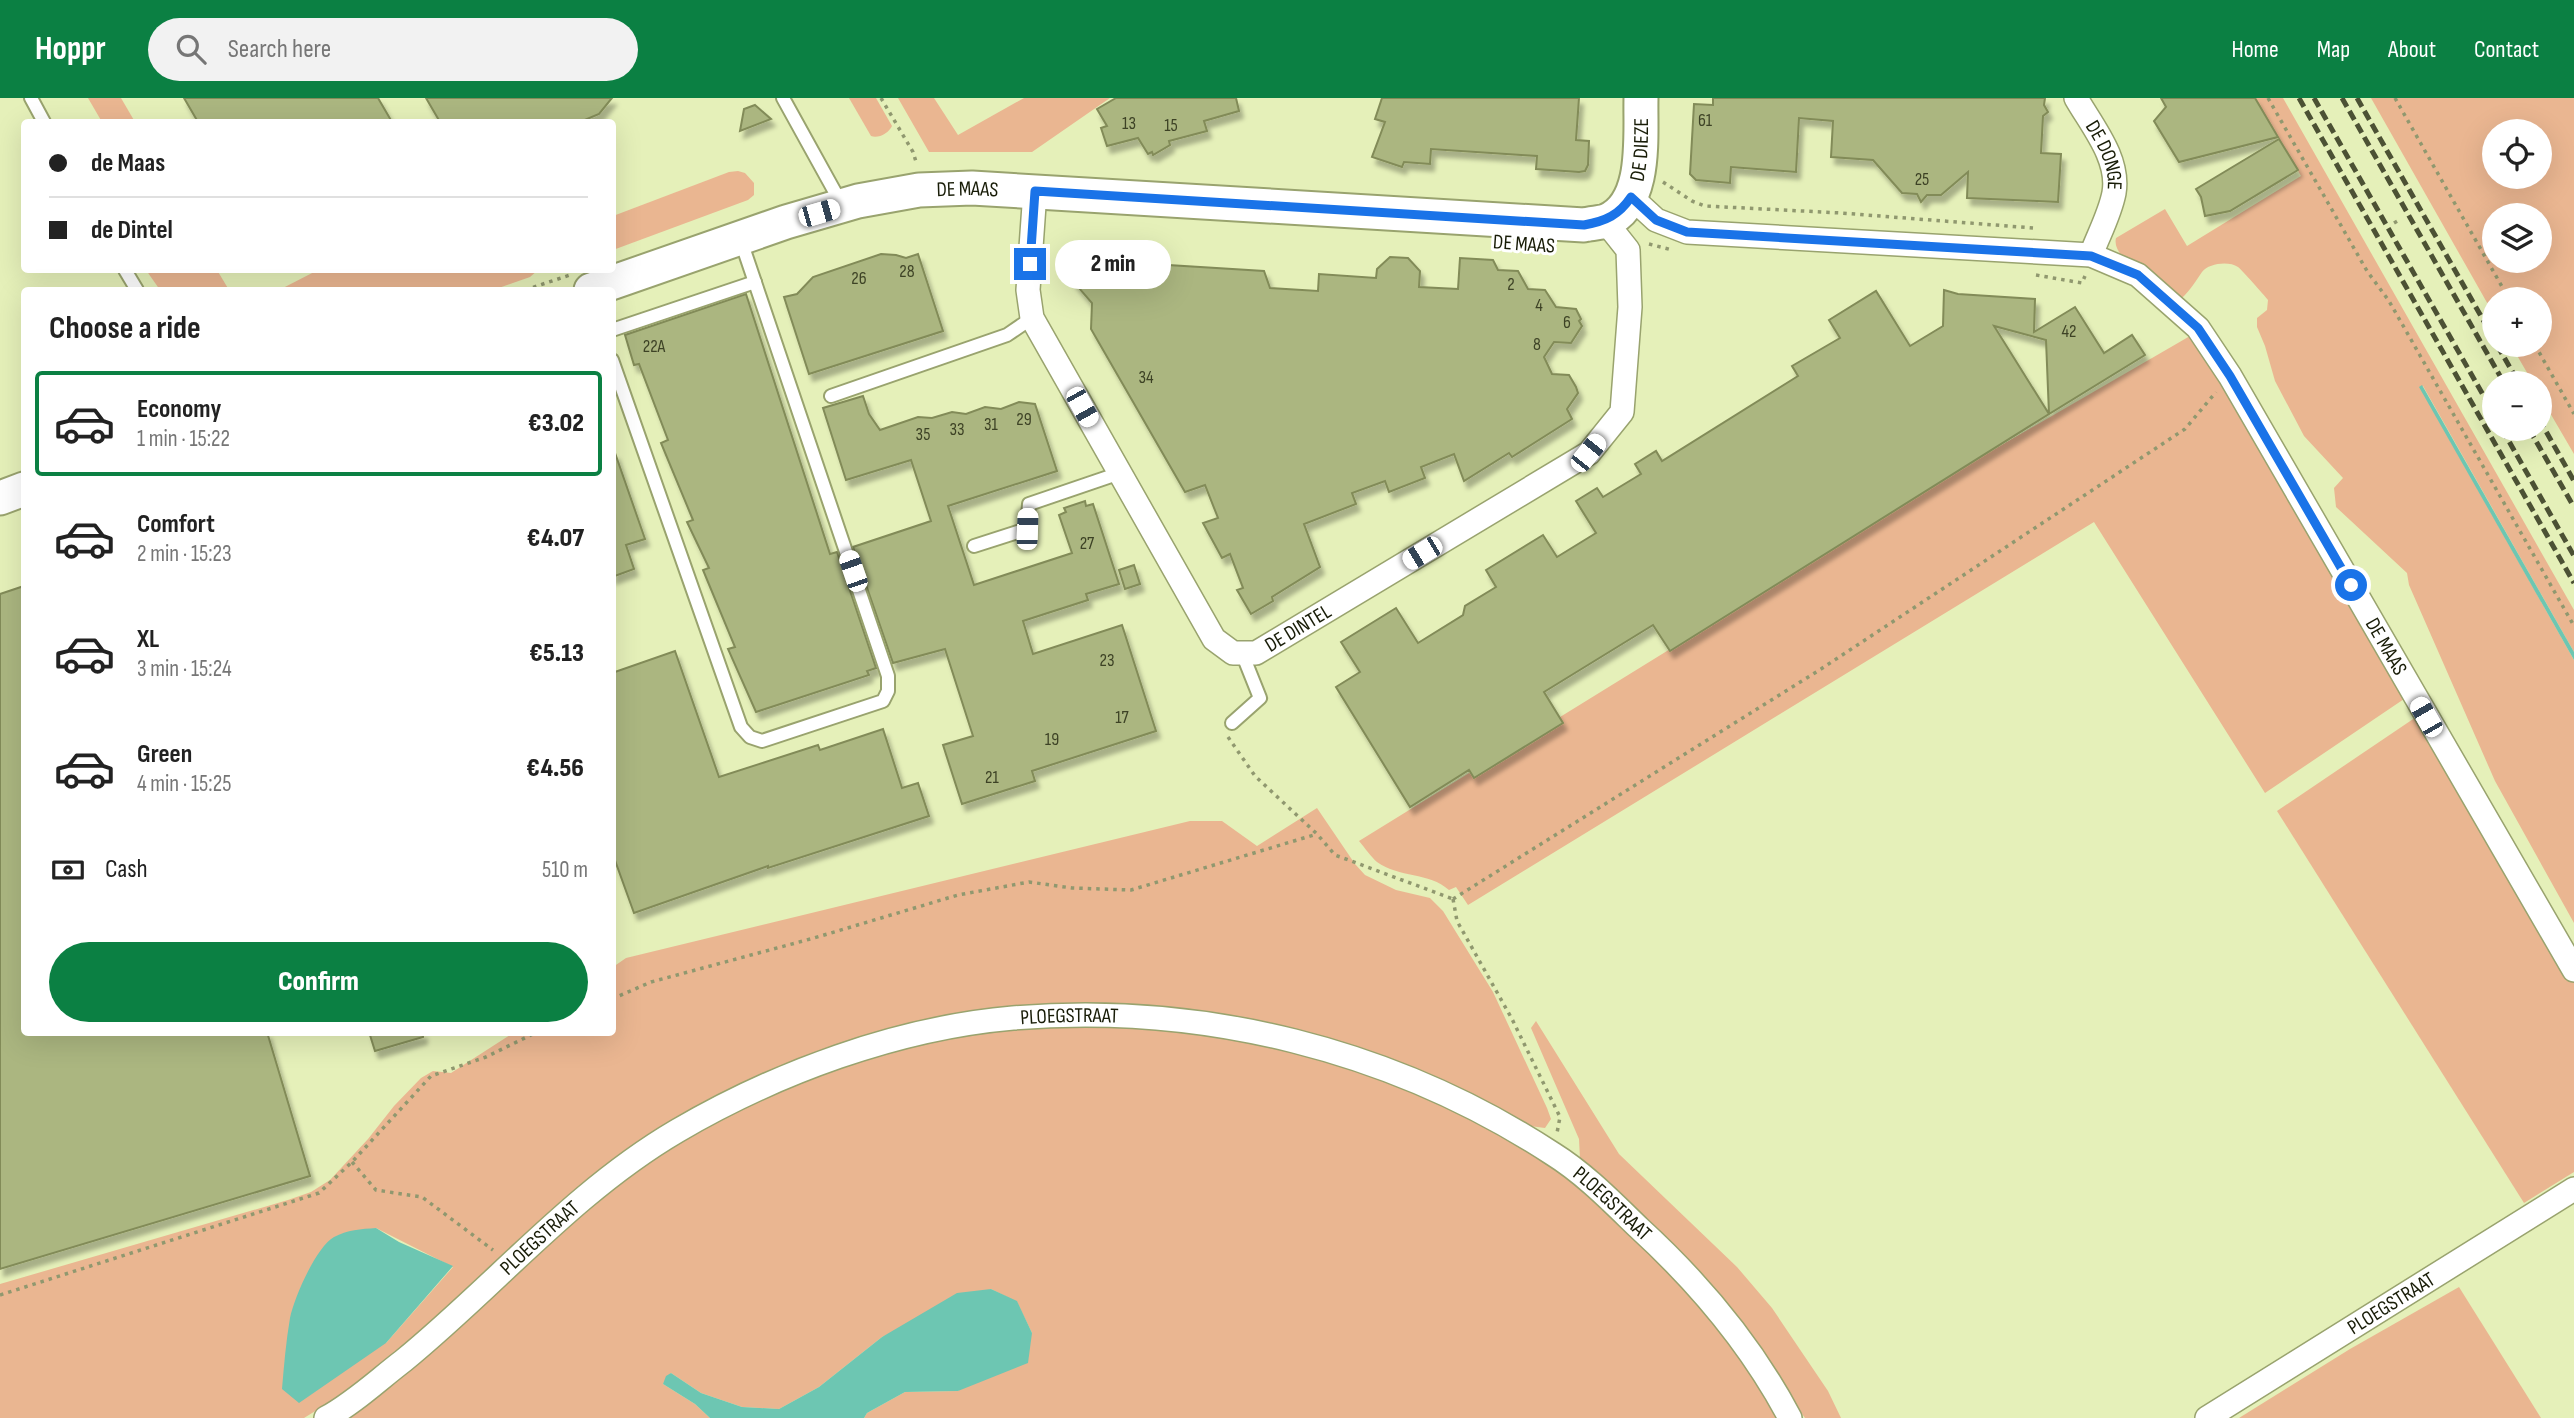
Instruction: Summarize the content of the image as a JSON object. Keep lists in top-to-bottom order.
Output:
{
  "streets": {
    "street": [
      "DE DIEZE",
      "DE DONGE",
      "DE MAAS",
      "DE DINTEL",
      "PLOEGSTRAAT"
    ]
  },
  "crossings": [
    ["DE DIEZE", "DE MAAS"],
    ["DE DONGE", "DE MAAS"],
    ["DE MAAS", "DE DINTEL"]
  ],
  "house_numbers": [
    "61",
    "13",
    "15",
    "25",
    "28",
    "26",
    "2",
    "4",
    "6",
    "42",
    "8",
    "22A",
    "34",
    "29",
    "31",
    "33",
    "35",
    "27",
    "23",
    "17",
    "19",
    "21"
  ],
  "page": {
    "header": "Hoppr",
    "search": "Search here",
    "nav": [
      "Home",
      "Map",
      "About",
      "Contact"
    ],
    "map_buttons": ["+", "−"],
    "banner": ["de Maas", "de Dintel"],
    "bubble": "2 min",
    "heading": "Choose a ride",
    "list": [
      {
        "name": "Economy",
        "note": "1 min · 15:22",
        "value": "€3.02"
      },
      {
        "name": "Comfort",
        "note": "2 min · 15:23",
        "value": "€4.07"
      },
      {
        "name": "XL",
        "note": "3 min · 15:24",
        "value": "€5.13"
      },
      {
        "name": "Green",
        "note": "4 min · 15:25",
        "value": "€4.56"
      }
    ],
    "pay": ["Cash", "510 m"],
    "buttons": "Confirm"
  }
}
